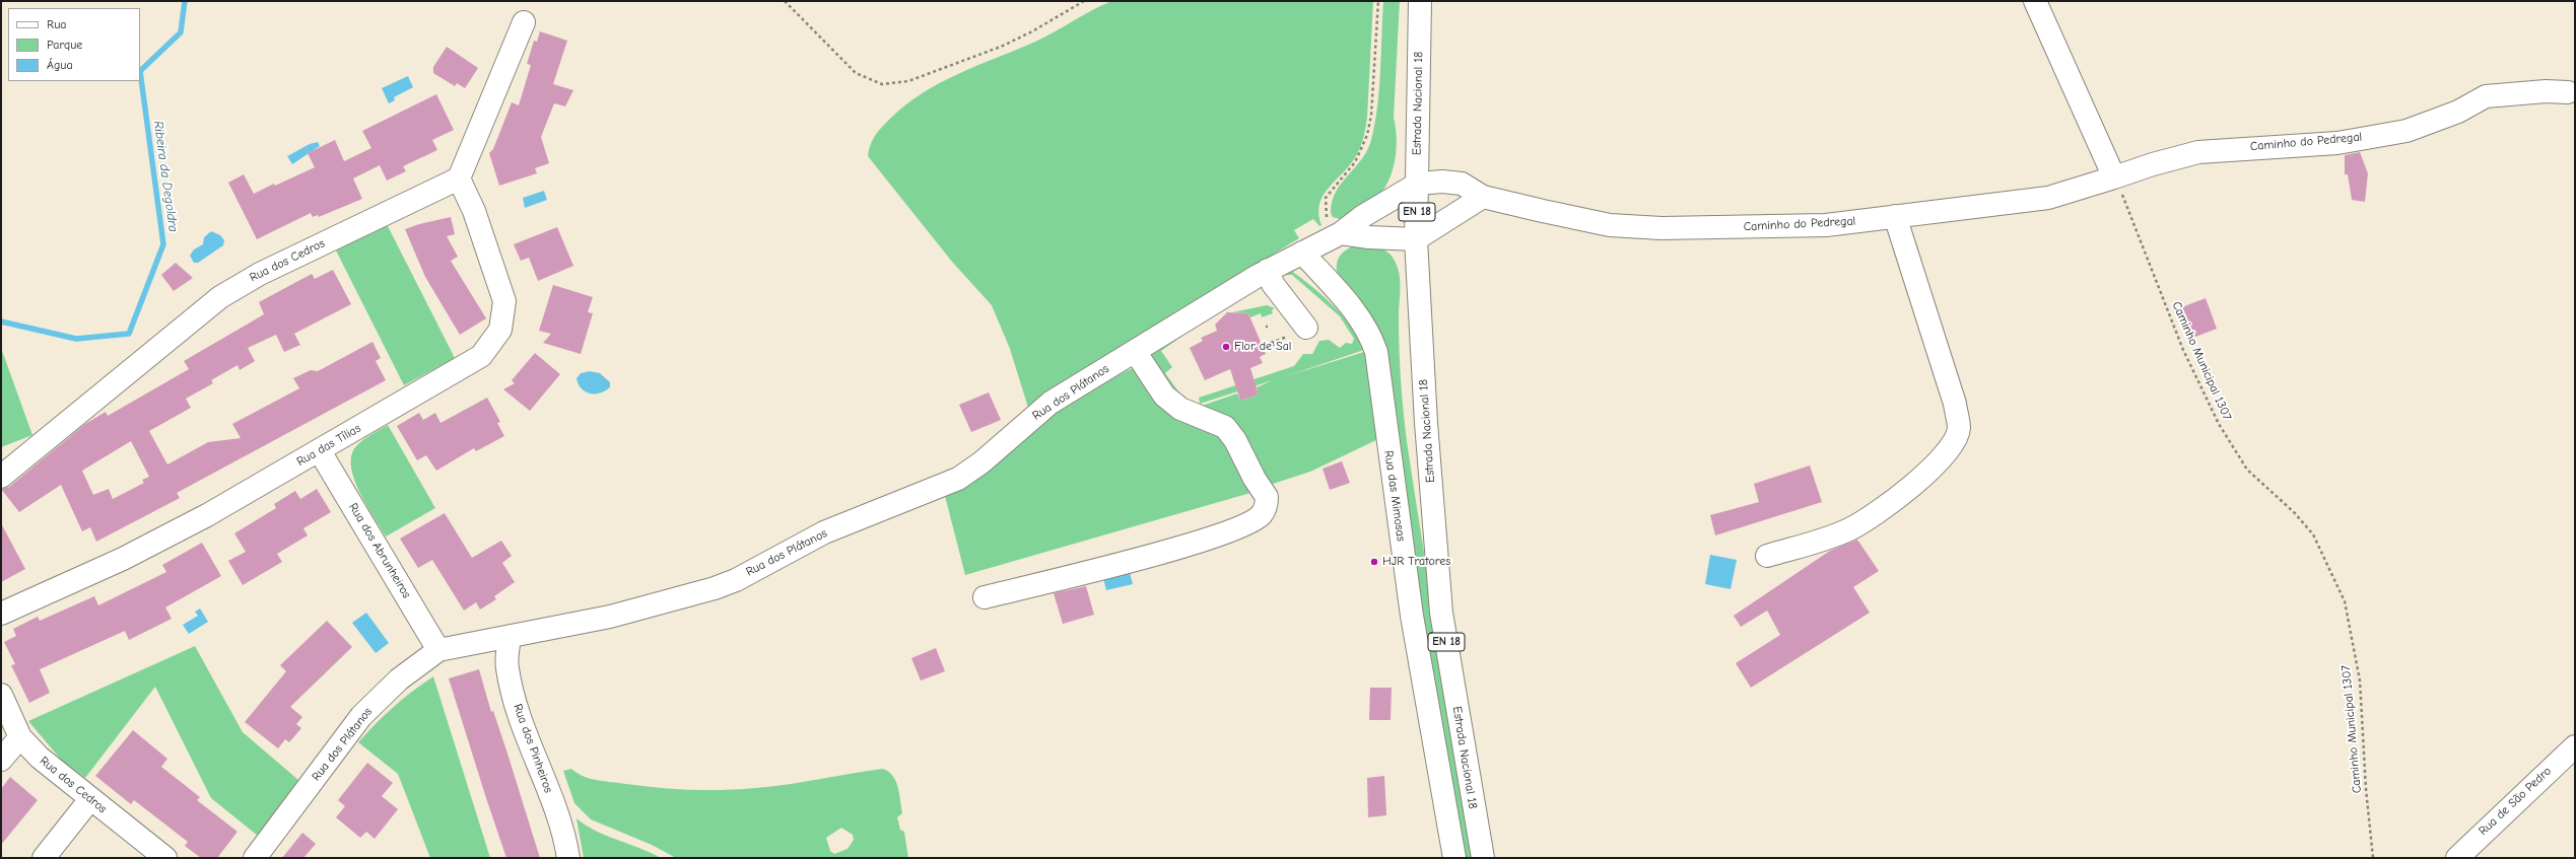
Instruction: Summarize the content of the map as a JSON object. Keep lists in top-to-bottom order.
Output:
{
  "streets": {
    "street": [
      "Estrada Nacional 18",
      "Caminho do Pedregal",
      "EN 18",
      "Rua dos Cedros",
      "Rua dos Plátanos",
      "Rua das Tílias",
      "Rua das Mimosas",
      "Rua dos Abrunheiros",
      "Rua dos Pinheiros",
      "Rua de São Pedro"
    ],
    "path": ["Caminho Municipal 1307"]
  },
  "crossings": [
    ["Estrada Nacional 18", "Caminho do Pedregal"],
    ["Estrada Nacional 18", "Rua dos Plátanos"],
    ["Caminho do Pedregal", "Caminho Municipal 1307"],
    ["Caminho do Pedregal", "Rua dos Plátanos"],
    ["Rua dos Cedros", "Rua das Tílias"],
    ["Rua dos Plátanos", "Rua das Mimosas"],
    ["Rua dos Plátanos", "Rua dos Abrunheiros"],
    ["Rua dos Plátanos", "Rua dos Pinheiros"],
    ["Rua das Tílias", "Rua dos Abrunheiros"]
  ],
  "water": ["Ribeira da Degoldra"],
  "places": ["Flor de Sal", "HJR Tratores"],
  "legend": ["Rua", "Parque", "Água"]
}
